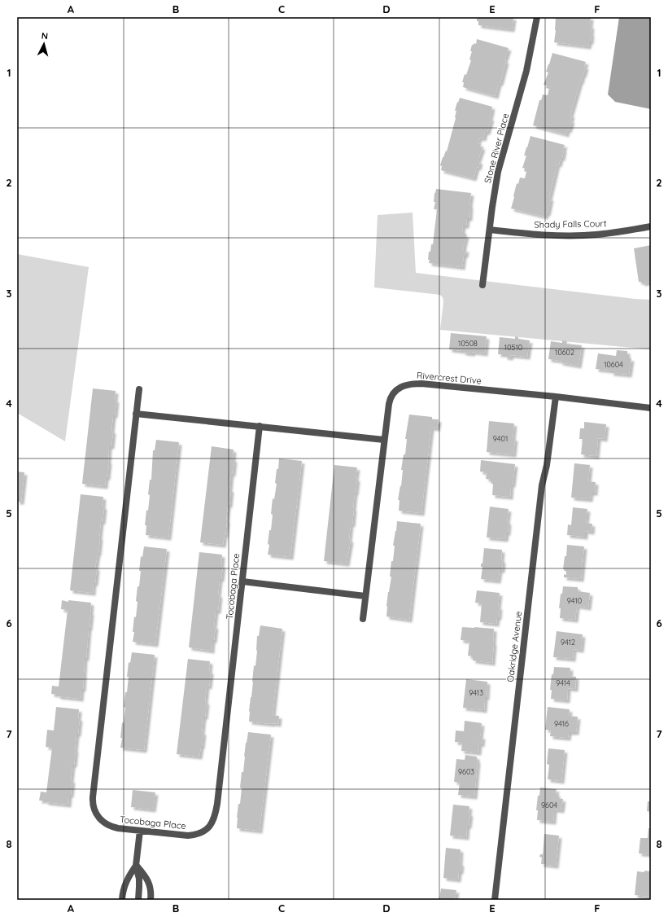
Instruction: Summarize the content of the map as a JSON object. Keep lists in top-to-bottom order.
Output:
{
  "streets": {
    "street": [
      "Stone River Place",
      "Shady Falls Court",
      "Rivercrest Drive",
      "Tocobaga Place",
      "Oakridge Avenue"
    ]
  },
  "crossings": [
    ["Stone River Place", "Shady Falls Court"],
    ["Rivercrest Drive", "Oakridge Avenue"]
  ],
  "house_numbers": [
    "10508",
    "10510",
    "10602",
    "10604",
    "9401",
    "9410",
    "9412",
    "9414",
    "9413",
    "9416",
    "9603",
    "9604"
  ],
  "north": "top",
  "grid": {
    "columns": [
      "A",
      "B",
      "C",
      "D",
      "E",
      "F"
    ],
    "rows": [
      "1",
      "2",
      "3",
      "4",
      "5",
      "6",
      "7",
      "8"
    ]
  }
}
